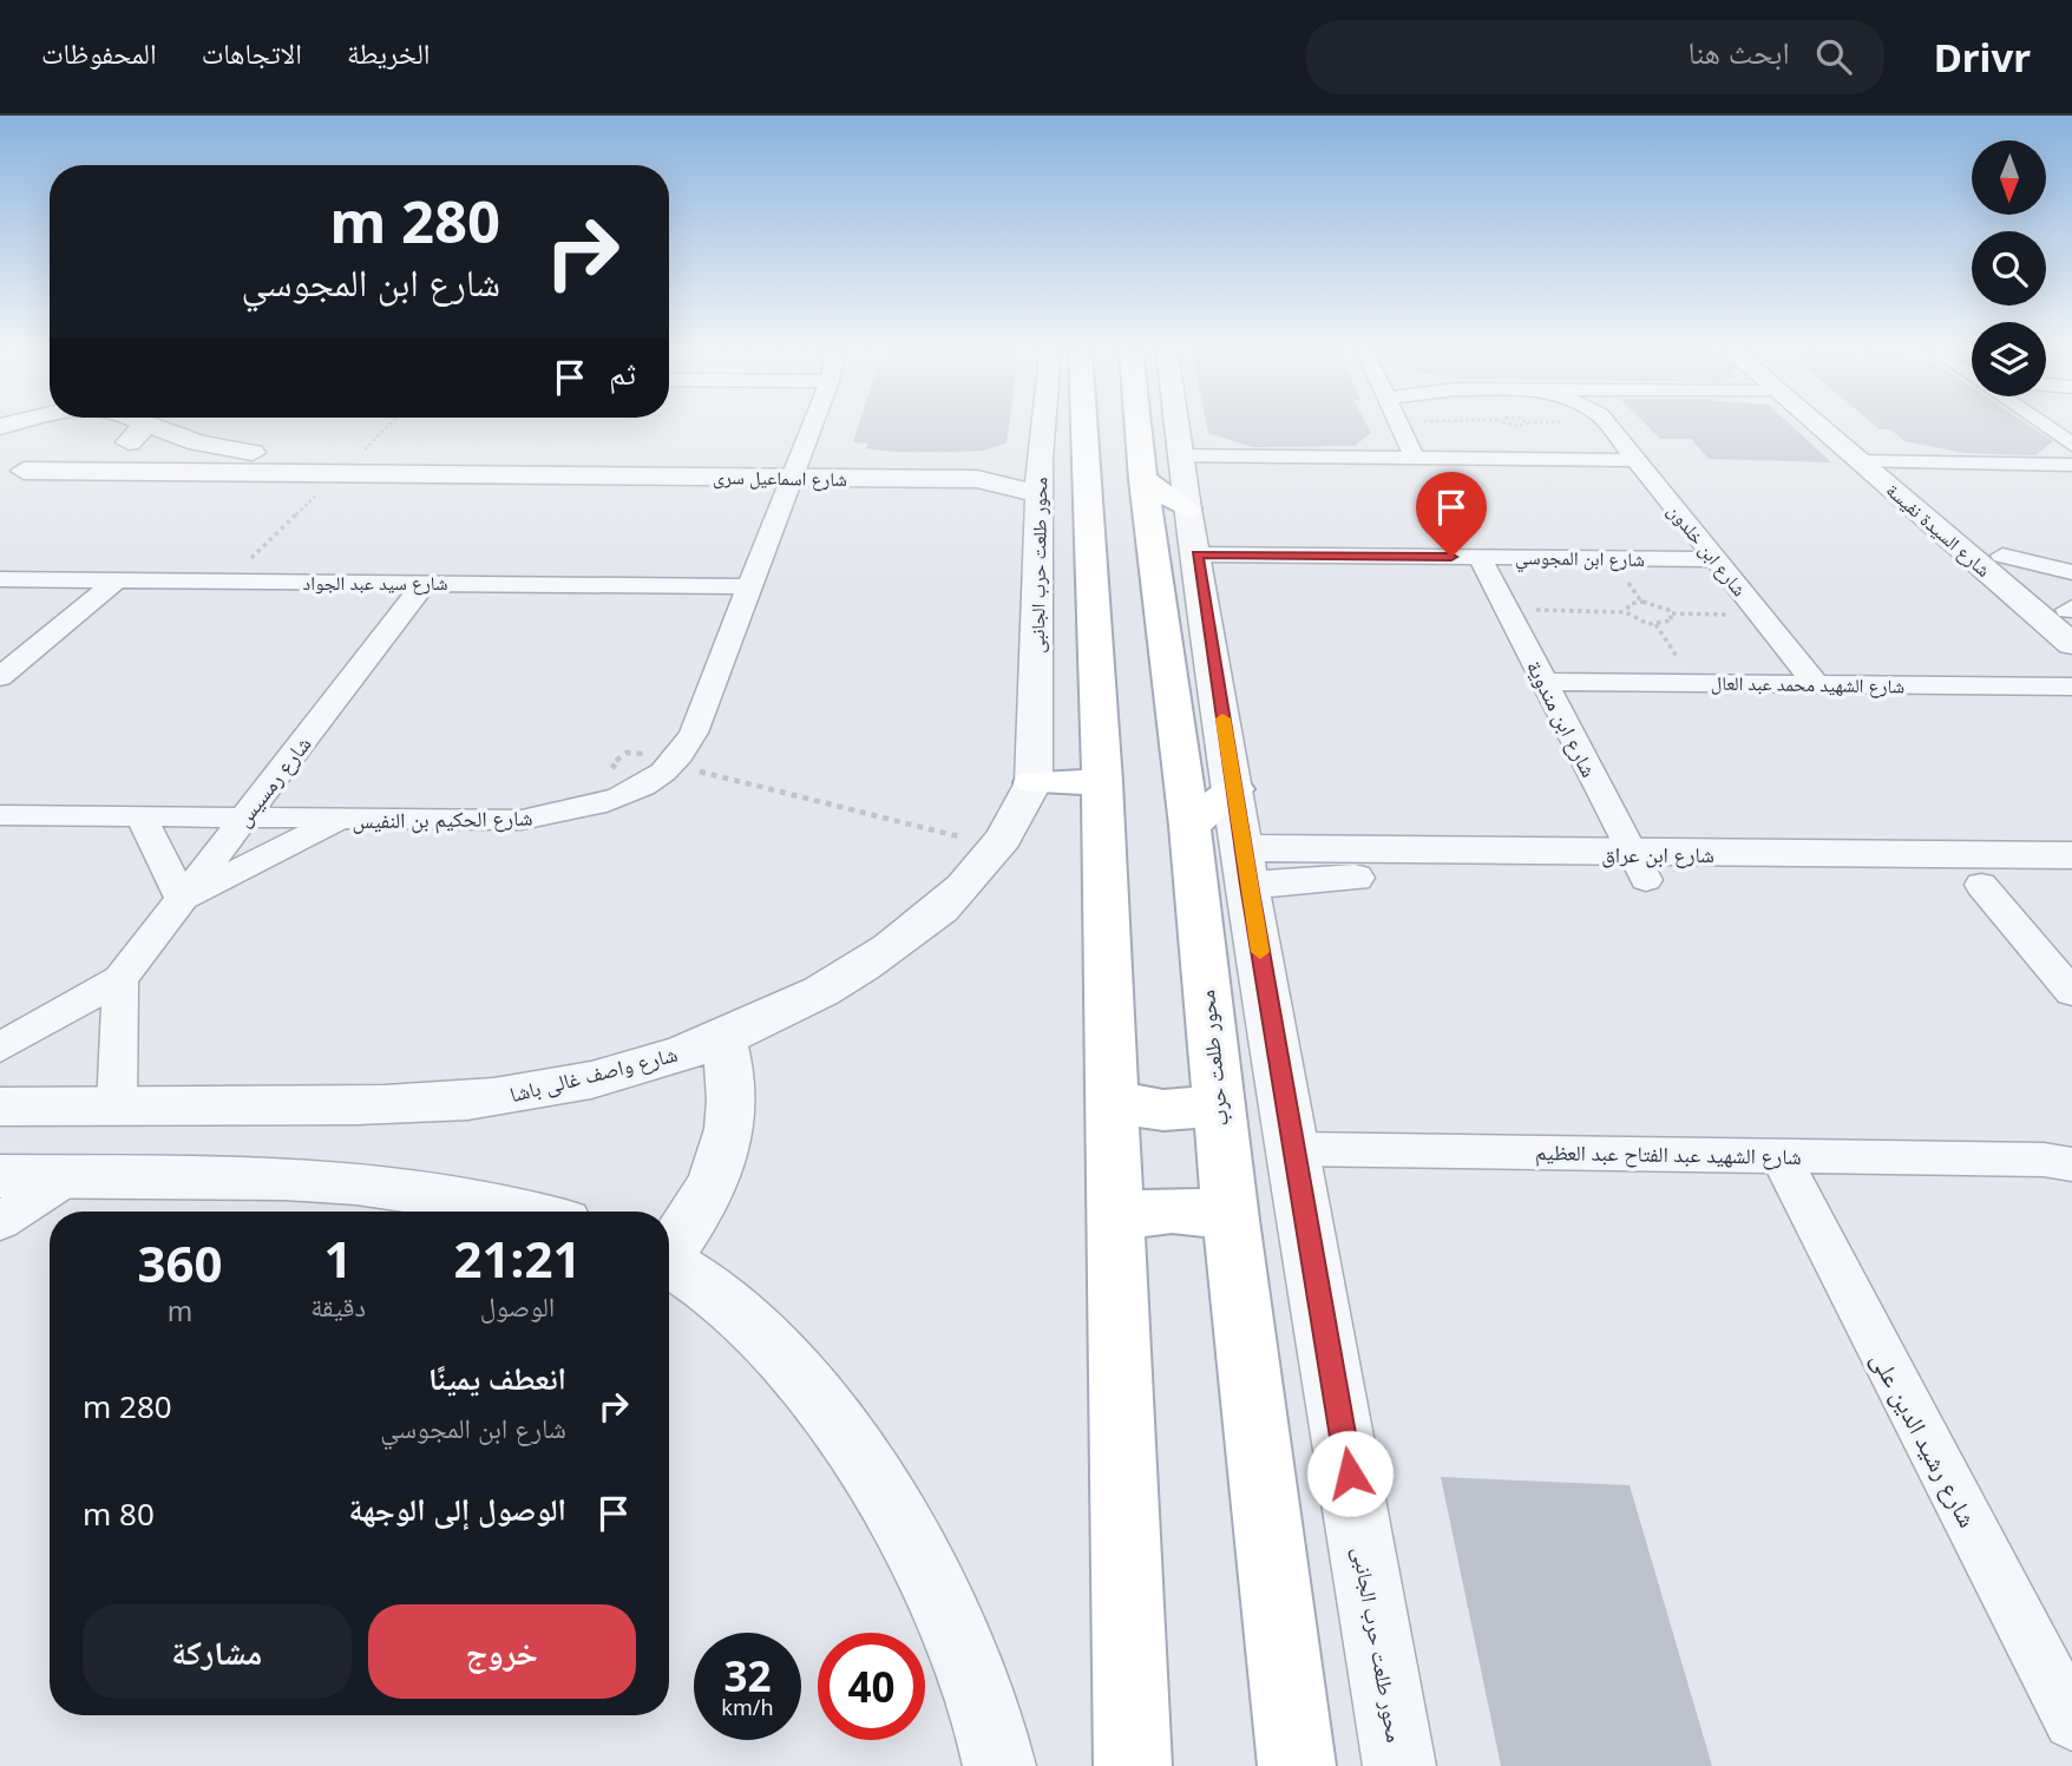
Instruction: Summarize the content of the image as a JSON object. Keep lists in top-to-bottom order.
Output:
{
  "streets": {
    "main road": ["محور طلعت حرب"],
    "street": [
      "شارع اسماعيل سرى",
      "شارع السيدة نفيسة",
      "شارع ابن خلدون",
      "شارع ابن المجوسي",
      "محور طلعت حرب الجانبى",
      "شارع سيد عبد الجواد",
      "شارع الشهيد محمد عبد العال",
      "شارع ابن مندوية",
      "شارع رمسيس",
      "شارع الحكيم بن النفيس",
      "شارع ابن عراق",
      "شارع واصف غالى باشا",
      "شارع الشهيد عبد الفتاح عبد العظيم",
      "شارع رشيد الدين على"
    ]
  },
  "crossings": [
    ["شارع اسماعيل سرى", "محور طلعت حرب الجانبى"],
    ["شارع اسماعيل سرى", "شارع الحكيم بن النفيس"],
    ["شارع اسماعيل سرى", "محور طلعت حرب"],
    ["شارع ابن خلدون", "شارع ابن المجوسي"],
    ["شارع ابن خلدون", "شارع الشهيد محمد عبد العال"],
    ["شارع ابن المجوسي", "محور طلعت حرب الجانبى"],
    ["شارع ابن المجوسي", "شارع ابن مندوية"],
    ["محور طلعت حرب الجانبى", "شارع ابن عراق"],
    ["محور طلعت حرب الجانبى", "محور طلعت حرب"],
    ["محور طلعت حرب الجانبى", "شارع واصف غالى باشا"],
    ["محور طلعت حرب الجانبى", "شارع الشهيد عبد الفتاح عبد العظيم"],
    ["شارع سيد عبد الجواد", "شارع رمسيس"],
    ["شارع سيد عبد الجواد", "شارع الحكيم بن النفيس"],
    ["شارع الشهيد محمد عبد العال", "شارع ابن مندوية"],
    ["شارع ابن مندوية", "شارع ابن عراق"],
    ["شارع رمسيس", "شارع الحكيم بن النفيس"],
    ["شارع الشهيد عبد الفتاح عبد العظيم", "شارع رشيد الدين على"]
  ],
  "north": "bottom",
  "page": {
    "header": "Drivr",
    "search": "ابحث هنا",
    "nav": ["الخريطة", "الاتجاهات", "المحفوظات"],
    "turn": ["280 m", "شارع ابن المجوسي"],
    "then": "ثم",
    "eta": [
      "21:21",
      "الوصول",
      "1",
      "دقيقة",
      "360",
      "m"
    ],
    "list": [
      {
        "name": "انعطف يمينًا",
        "note": "شارع ابن المجوسي",
        "value": "280 m"
      },
      {
        "name": "الوصول إلى الوجهة",
        "value": "80 m"
      }
    ],
    "buttons": ["خروج", "مشاركة"],
    "speed": "32 km/h",
    "limit": "40"
  }
}
